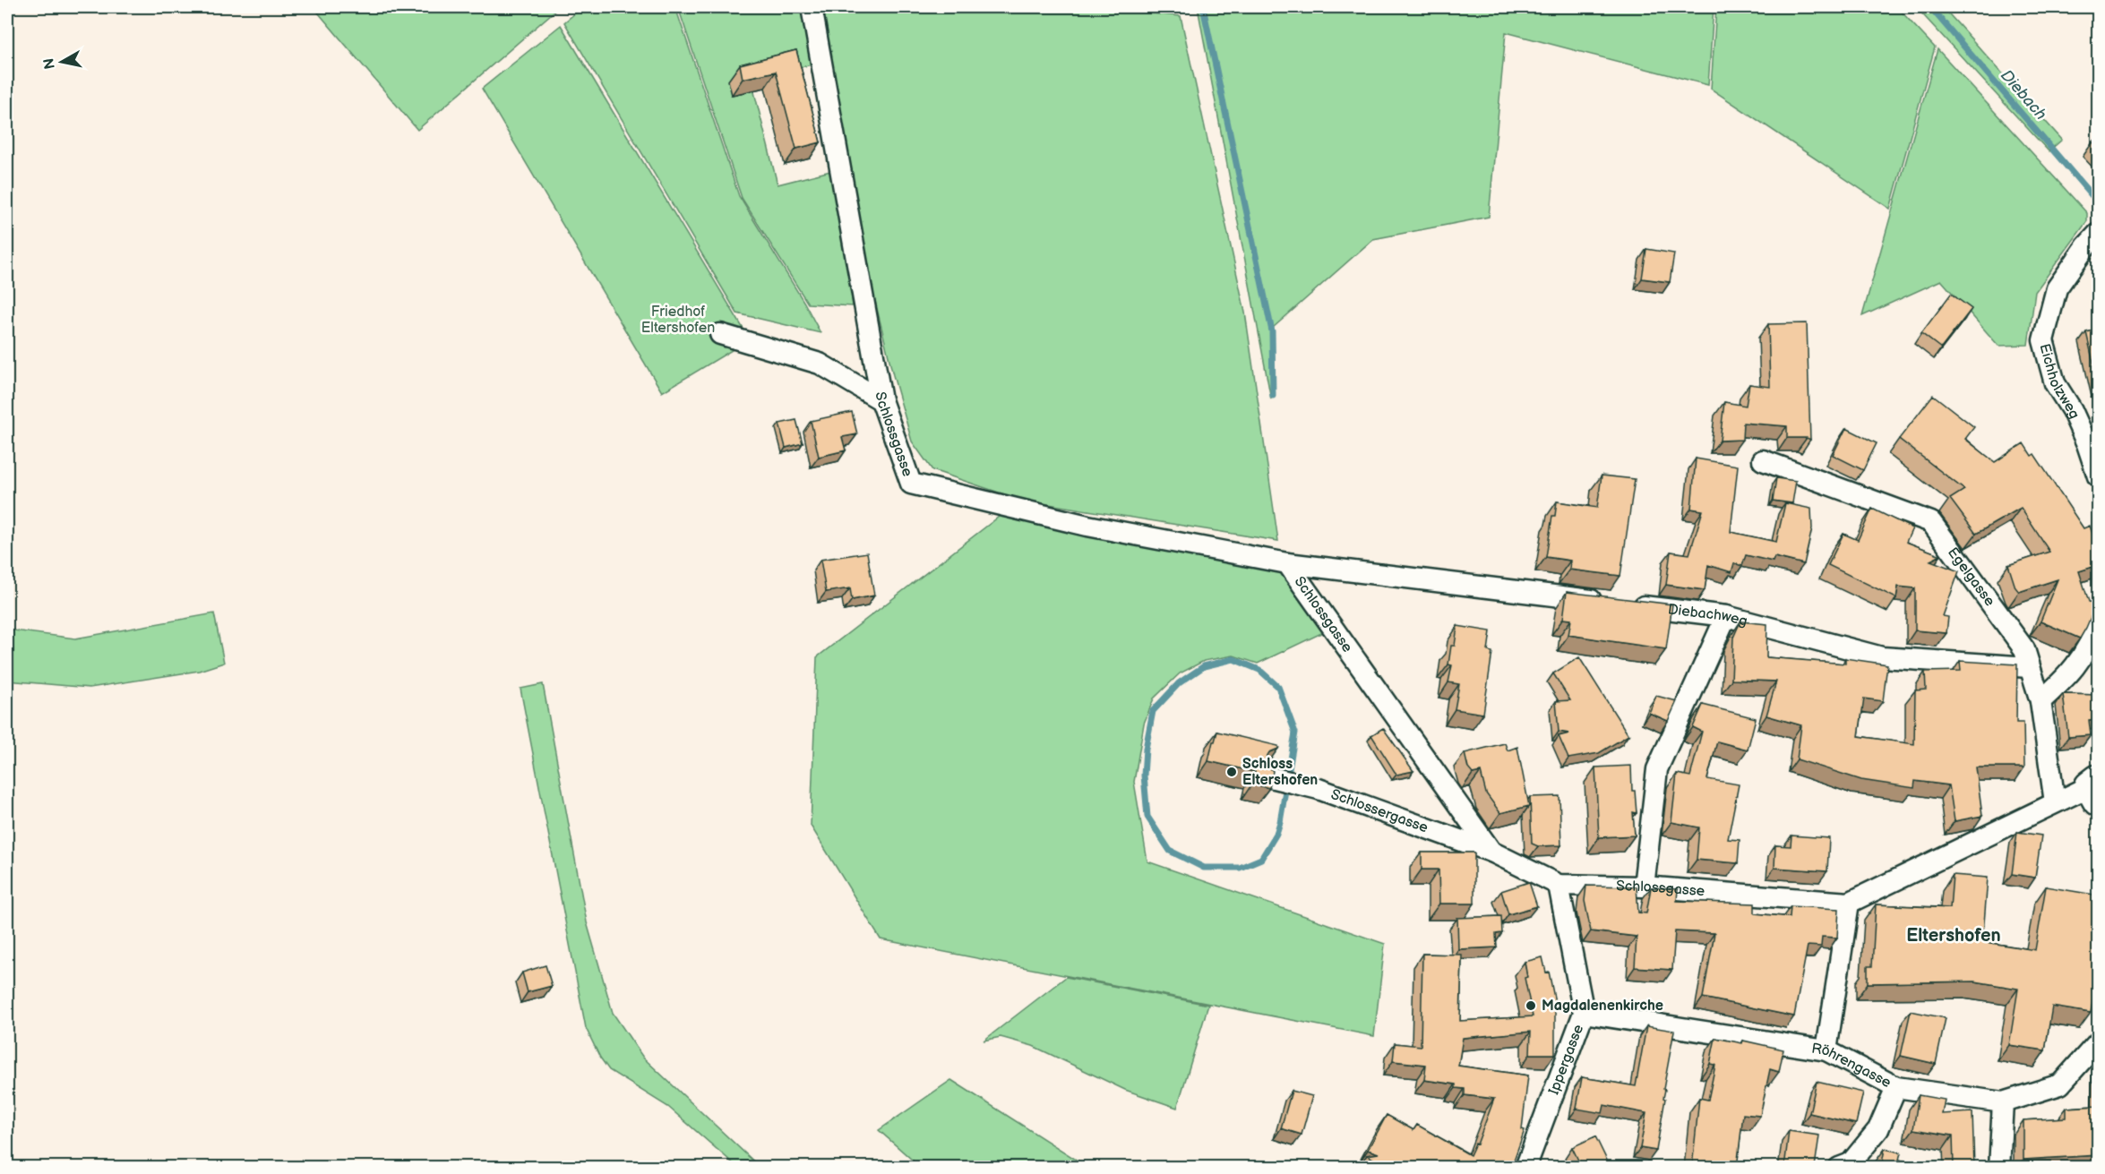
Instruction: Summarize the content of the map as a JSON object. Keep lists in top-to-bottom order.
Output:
{
  "streets": {
    "street": [
      "Eichholzweg",
      "Schlossgasse",
      "Egelgasse",
      "Diebachweg",
      "Schlossergasse",
      "Ippergasse",
      "Röhrengasse"
    ]
  },
  "crossings": [
    ["Schlossgasse", "Diebachweg"],
    ["Schlossgasse", "Schlossergasse"],
    ["Schlossgasse", "Ippergasse"],
    ["Egelgasse", "Diebachweg"],
    ["Ippergasse", "Röhrengasse"]
  ],
  "districts": ["Eltershofen"],
  "water": ["Diebach"],
  "parks": ["Friedhof Eltershofen"],
  "places": ["Schloss Eltershofen", "Magdalenenkirche"],
  "north": "left"
}
